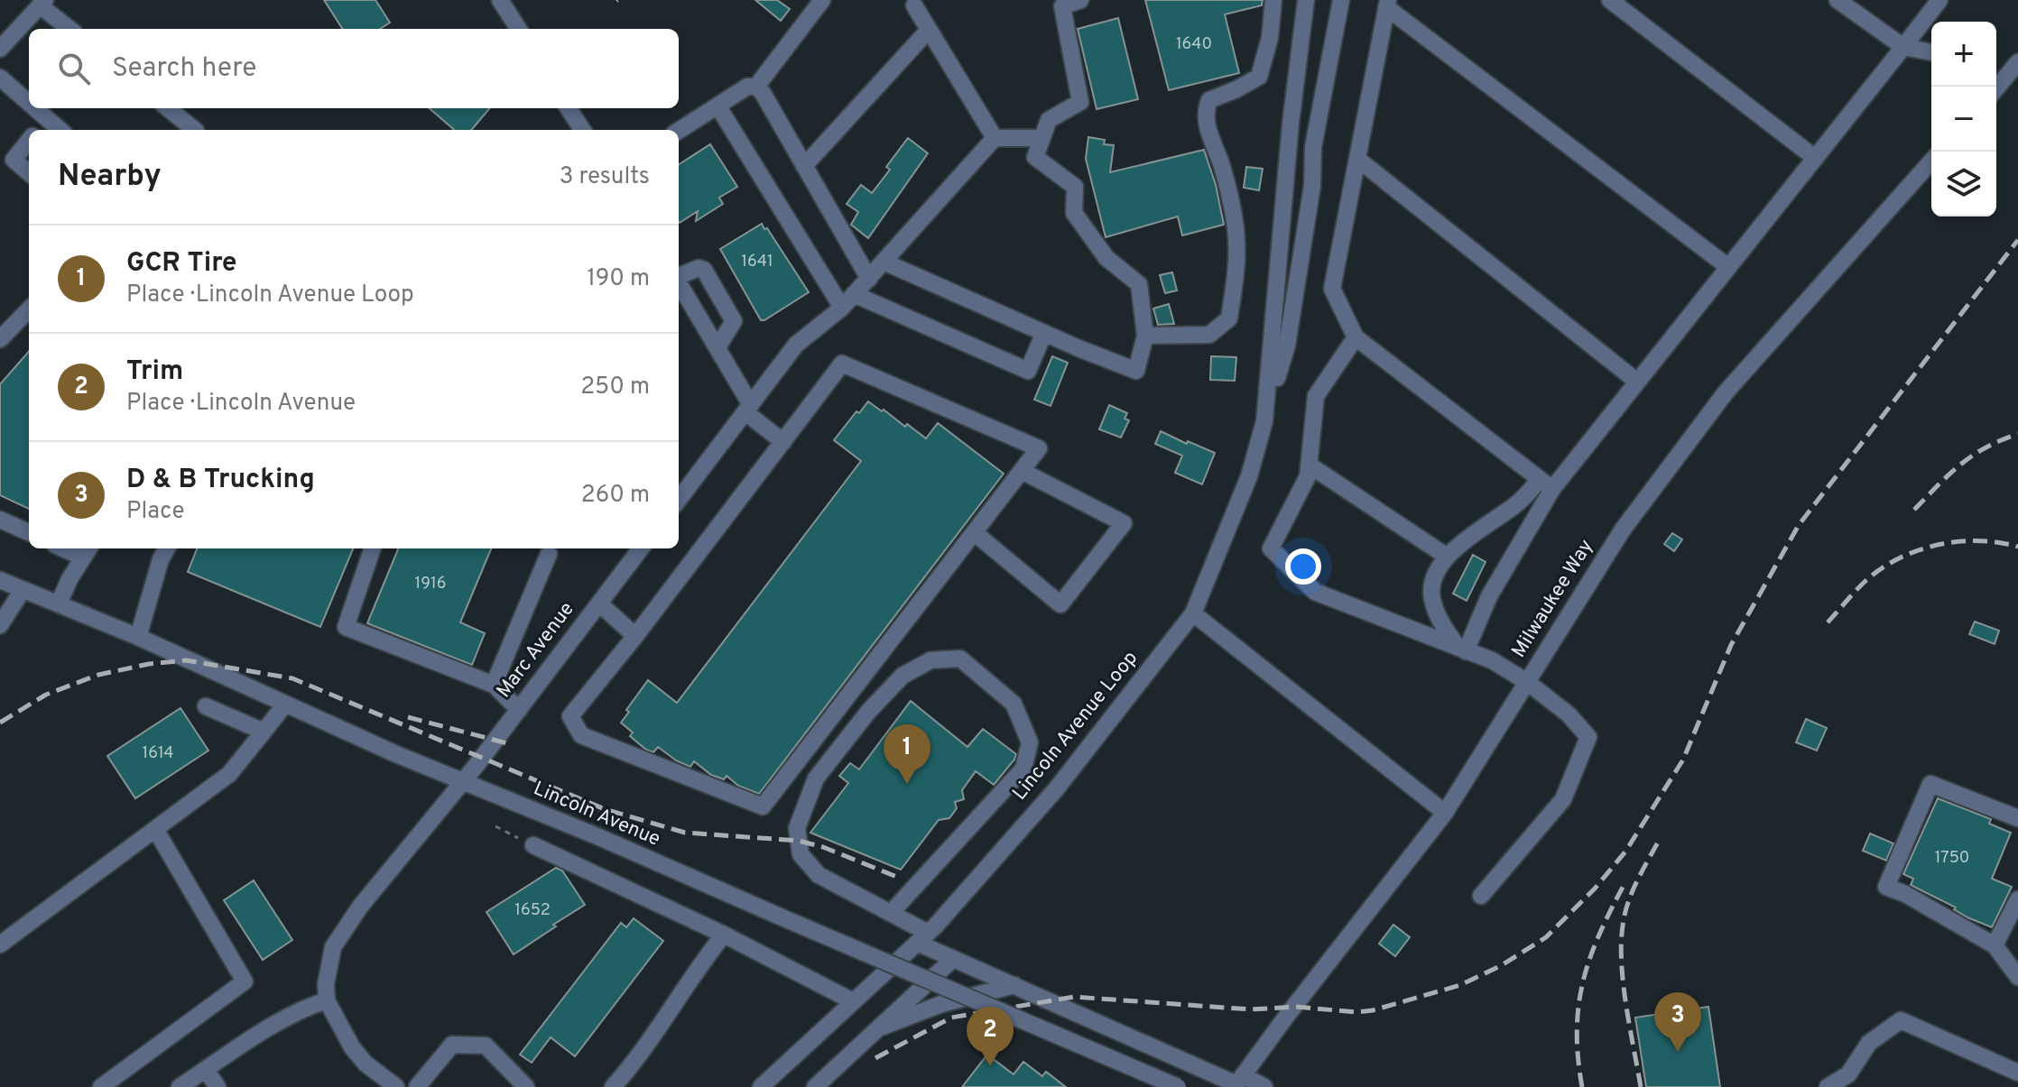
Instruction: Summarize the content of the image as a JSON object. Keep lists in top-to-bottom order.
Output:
{
  "streets": {
    "street": [
      "Milwaukee Way",
      "Marc Avenue",
      "Lincoln Avenue Loop",
      "Lincoln Avenue"
    ]
  },
  "crossings": [
    ["Marc Avenue", "Lincoln Avenue"]
  ],
  "house_numbers": [
    "1640",
    "1641",
    "1916",
    "1614",
    "1750",
    "1652"
  ],
  "page": {
    "map_buttons": ["+", "−"],
    "search": "Search here",
    "heading": ["Nearby", "3 results"],
    "list": [
      {
        "mark": "1",
        "name": "GCR Tire",
        "note": "Place · Lincoln Avenue Loop",
        "value": "190 m"
      },
      {
        "mark": "2",
        "name": "Trim",
        "note": "Place · Lincoln Avenue",
        "value": "250 m"
      },
      {
        "mark": "3",
        "name": "D & B Trucking",
        "note": "Place",
        "value": "260 m"
      }
    ],
    "pins": ["1", "3", "2"]
  }
}
